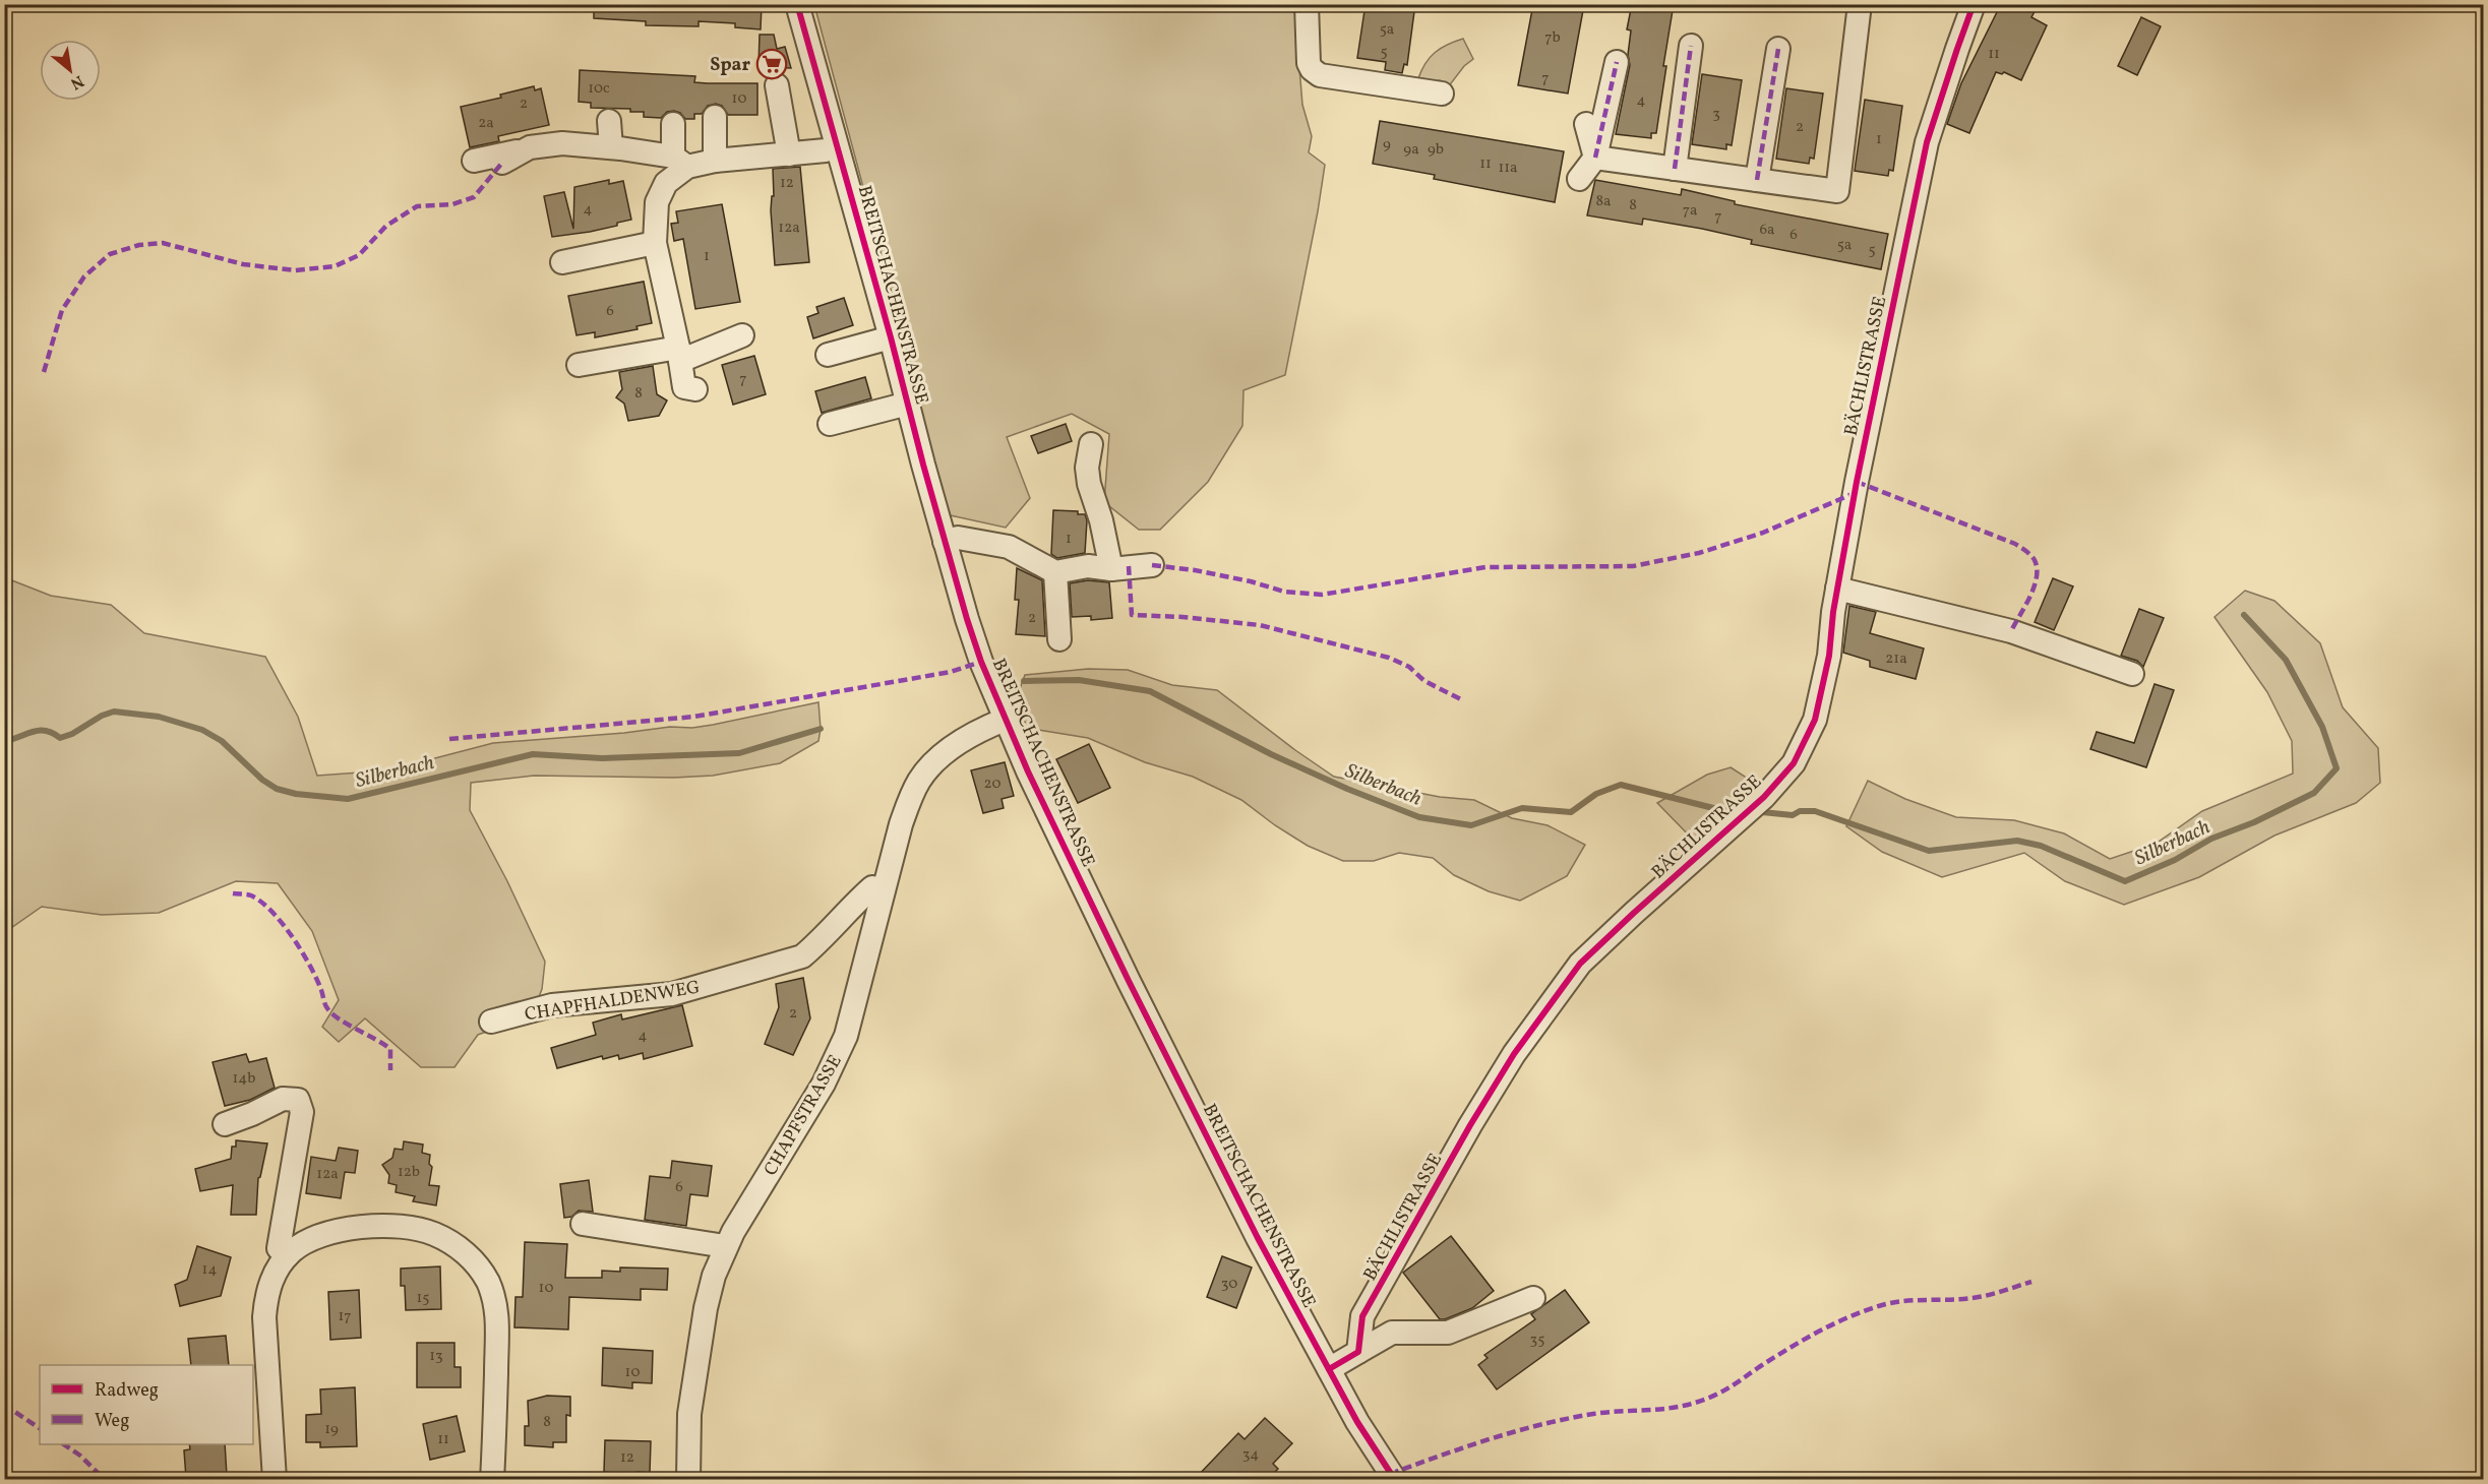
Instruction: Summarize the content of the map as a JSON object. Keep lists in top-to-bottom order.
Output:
{
  "streets": {
    "street": [
      "BREITSCHACHENSTRASSE",
      "BÄCHLISTRASSE",
      "CHAPFHALDENWEG",
      "CHAPFSTRASSE"
    ]
  },
  "crossings": [
    ["BREITSCHACHENSTRASSE", "CHAPFSTRASSE"],
    ["CHAPFHALDENWEG", "CHAPFSTRASSE"]
  ],
  "water": ["Silberbach"],
  "places": {
    "supermarket": ["Spar"]
  },
  "house_numbers": [
    "5a",
    "7b",
    "5",
    "11",
    "7",
    "10c",
    "10",
    "4",
    "2",
    "3",
    "2a",
    "2",
    "1",
    "9",
    "9a",
    "9b",
    "11",
    "11a",
    "12",
    "8a",
    "8",
    "4",
    "7a",
    "7",
    "12a",
    "6a",
    "6",
    "5a",
    "5",
    "1",
    "6",
    "7",
    "8",
    "1",
    "2",
    "21a",
    "20",
    "2",
    "4",
    "14b",
    "12b",
    "12a",
    "6",
    "14",
    "30",
    "10",
    "15",
    "17",
    "35",
    "13",
    "10",
    "8",
    "19",
    "11",
    "34",
    "12"
  ],
  "legend": ["Radweg", "Weg"],
  "north": "bottom right"
}
